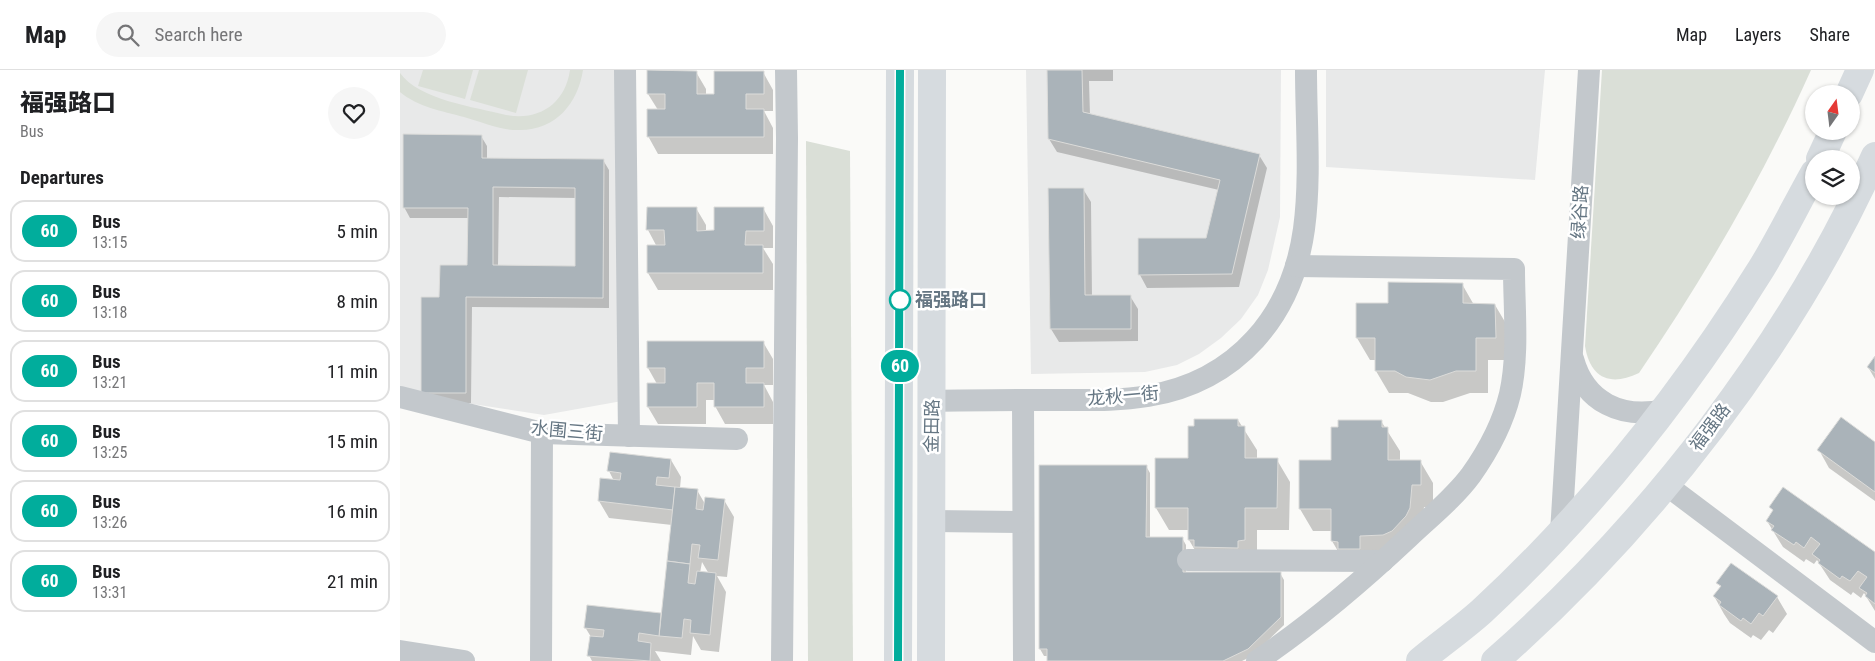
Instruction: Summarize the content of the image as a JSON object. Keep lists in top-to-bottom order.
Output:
{
  "streets": {
    "main road": ["金田路", "福强路"],
    "street": ["绿谷路", "龙秋一街", "水围三街"]
  },
  "crossings": [
    ["龙秋一街", "金田路"]
  ],
  "places": ["福强路口"],
  "lines": ["bus line 60"],
  "north": "top",
  "page": {
    "header": "Map",
    "search": "Search here",
    "nav": ["Map", "Layers", "Share"],
    "heading": [
      ["福强路口", "Bus"],
      "Departures"
    ],
    "on_map": "60",
    "list": [
      {
        "mark": "60",
        "name": "Bus",
        "note": "13:15",
        "value": "5 min"
      },
      {
        "mark": "60",
        "name": "Bus",
        "note": "13:18",
        "value": "8 min"
      },
      {
        "mark": "60",
        "name": "Bus",
        "note": "13:21",
        "value": "11 min"
      },
      {
        "mark": "60",
        "name": "Bus",
        "note": "13:25",
        "value": "15 min"
      },
      {
        "mark": "60",
        "name": "Bus",
        "note": "13:26",
        "value": "16 min"
      },
      {
        "mark": "60",
        "name": "Bus",
        "note": "13:31",
        "value": "21 min"
      }
    ]
  }
}
